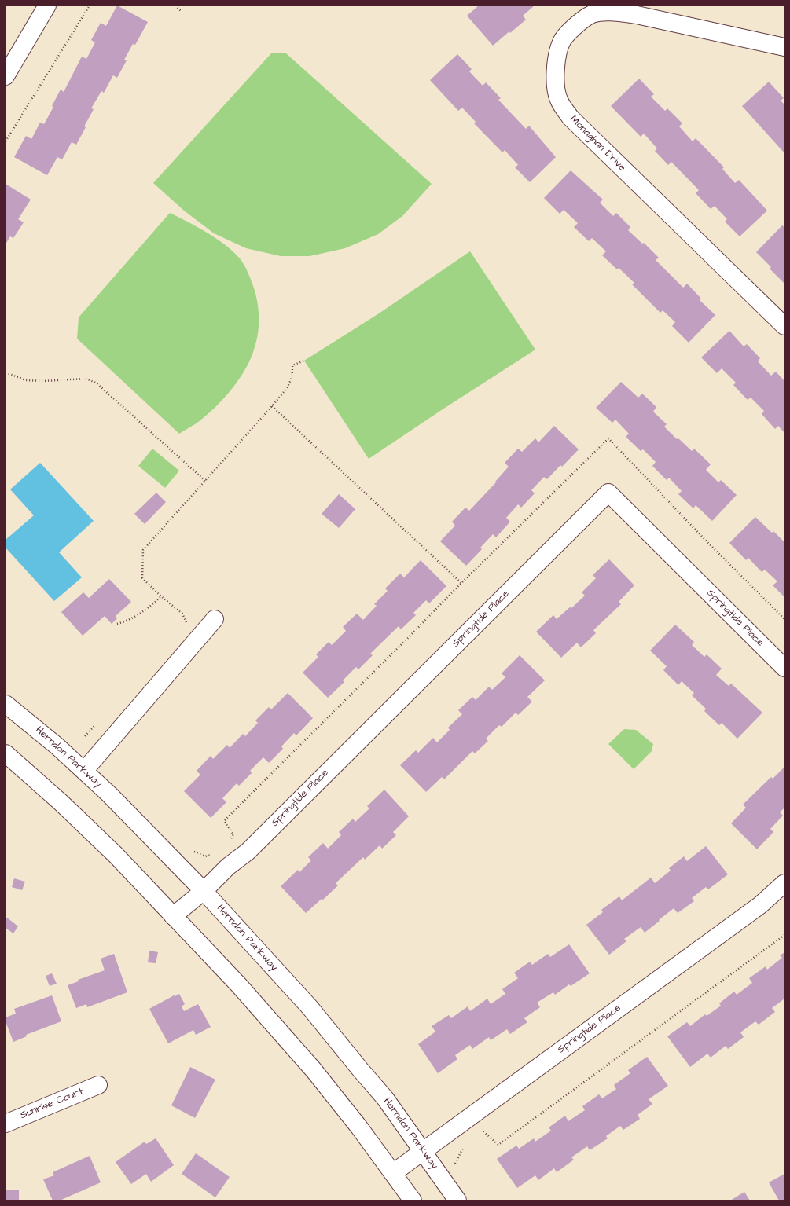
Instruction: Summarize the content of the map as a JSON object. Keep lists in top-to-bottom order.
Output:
{
  "streets": {
    "street": [
      "Monaghan Drive",
      "Springtide Place",
      "Herndon Parkway",
      "Sunrise Court"
    ]
  },
  "crossings": [
    ["Springtide Place", "Herndon Parkway"]
  ]
}
